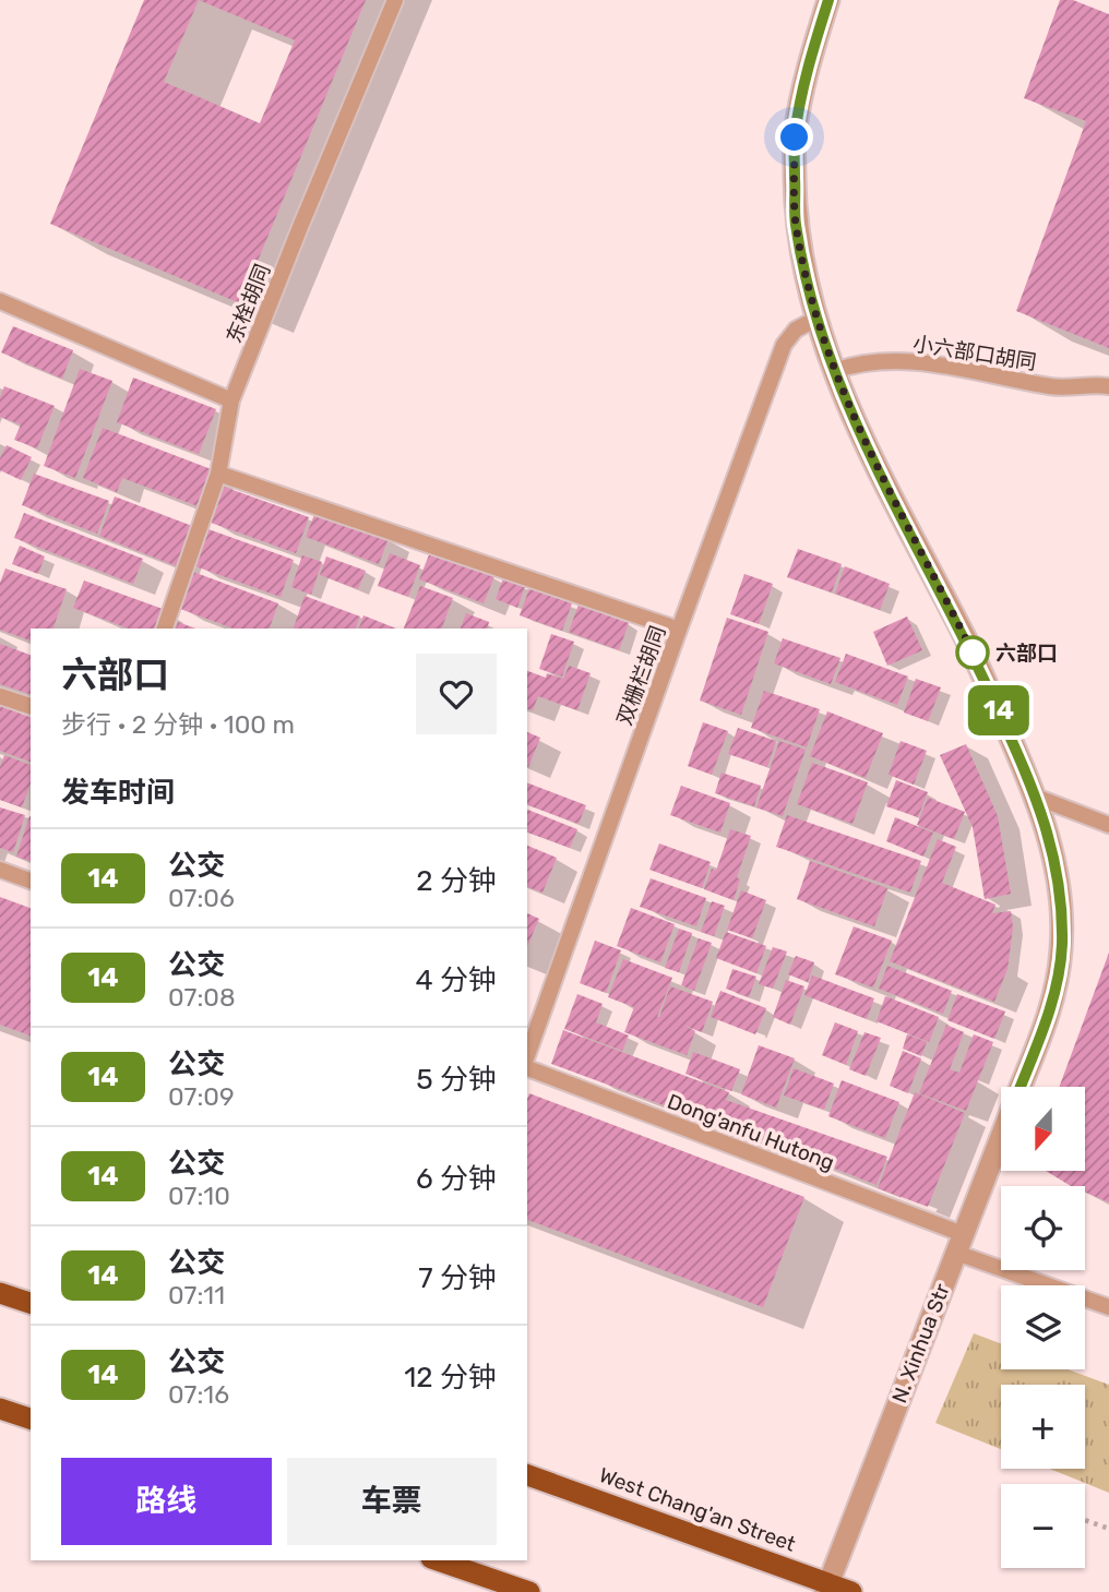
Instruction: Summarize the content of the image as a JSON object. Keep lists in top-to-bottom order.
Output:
{
  "streets": {
    "highway": ["West Chang'an Street"],
    "street": ["N. Xinhua Str"],
    "lane": [
      "东栓胡同",
      "小六部口胡同",
      "双栅栏胡同",
      "Dong'anfu Hutong"
    ]
  },
  "crossings": [
    ["小六部口胡同", "N. Xinhua Str"],
    ["双栅栏胡同", "N. Xinhua Str"],
    ["Dong'anfu Hutong", "N. Xinhua Str"],
    ["N. Xinhua Str", "West Chang'an Street"]
  ],
  "places": ["六部口"],
  "lines": ["bus line 14"],
  "north": "bottom",
  "page": {
    "on_map": "14",
    "heading": [
      ["六部口", "步行 · 2 分钟 · 100 m"],
      "发车时间"
    ],
    "list": [
      {
        "mark": "14",
        "name": "公交",
        "note": "07:06",
        "value": "2 分钟"
      },
      {
        "mark": "14",
        "name": "公交",
        "note": "07:08",
        "value": "4 分钟"
      },
      {
        "mark": "14",
        "name": "公交",
        "note": "07:09",
        "value": "5 分钟"
      },
      {
        "mark": "14",
        "name": "公交",
        "note": "07:10",
        "value": "6 分钟"
      },
      {
        "mark": "14",
        "name": "公交",
        "note": "07:11",
        "value": "7 分钟"
      },
      {
        "mark": "14",
        "name": "公交",
        "note": "07:16",
        "value": "12 分钟"
      }
    ],
    "map_buttons": ["+", "−"],
    "buttons": ["路线", "车票"]
  }
}
